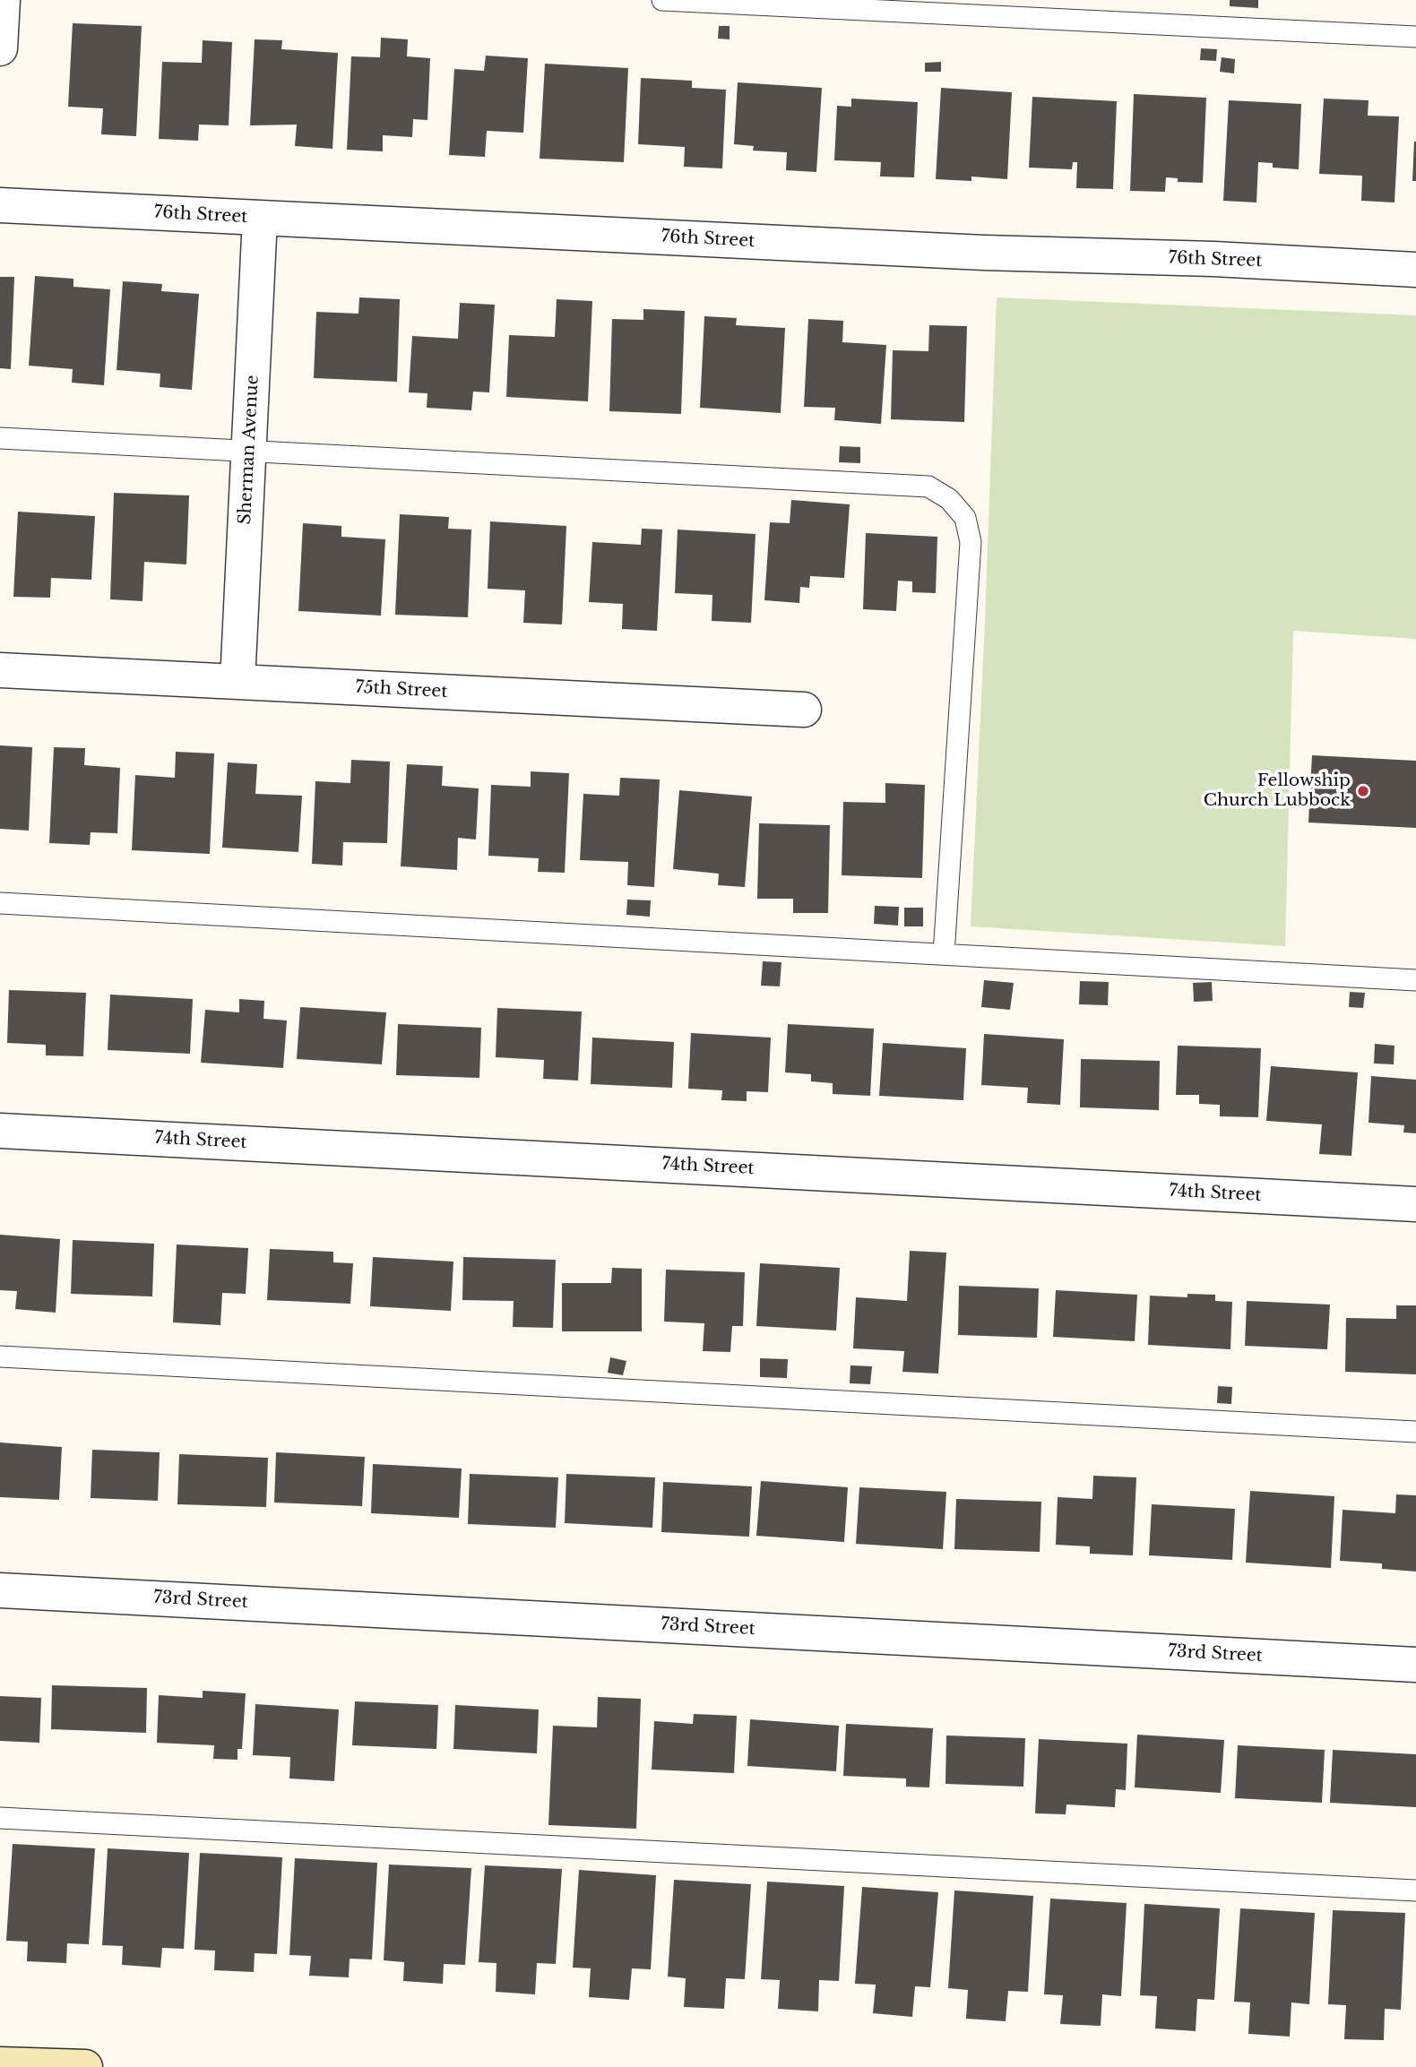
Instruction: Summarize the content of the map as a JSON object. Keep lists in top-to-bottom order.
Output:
{
  "streets": {
    "street": [
      "76th Street",
      "Sherman Avenue",
      "75th Street",
      "74th Street",
      "73rd Street"
    ]
  },
  "crossings": [
    ["76th Street", "Sherman Avenue"],
    ["Sherman Avenue", "75th Street"]
  ],
  "places": ["Fellowship Church Lubbock"]
}
